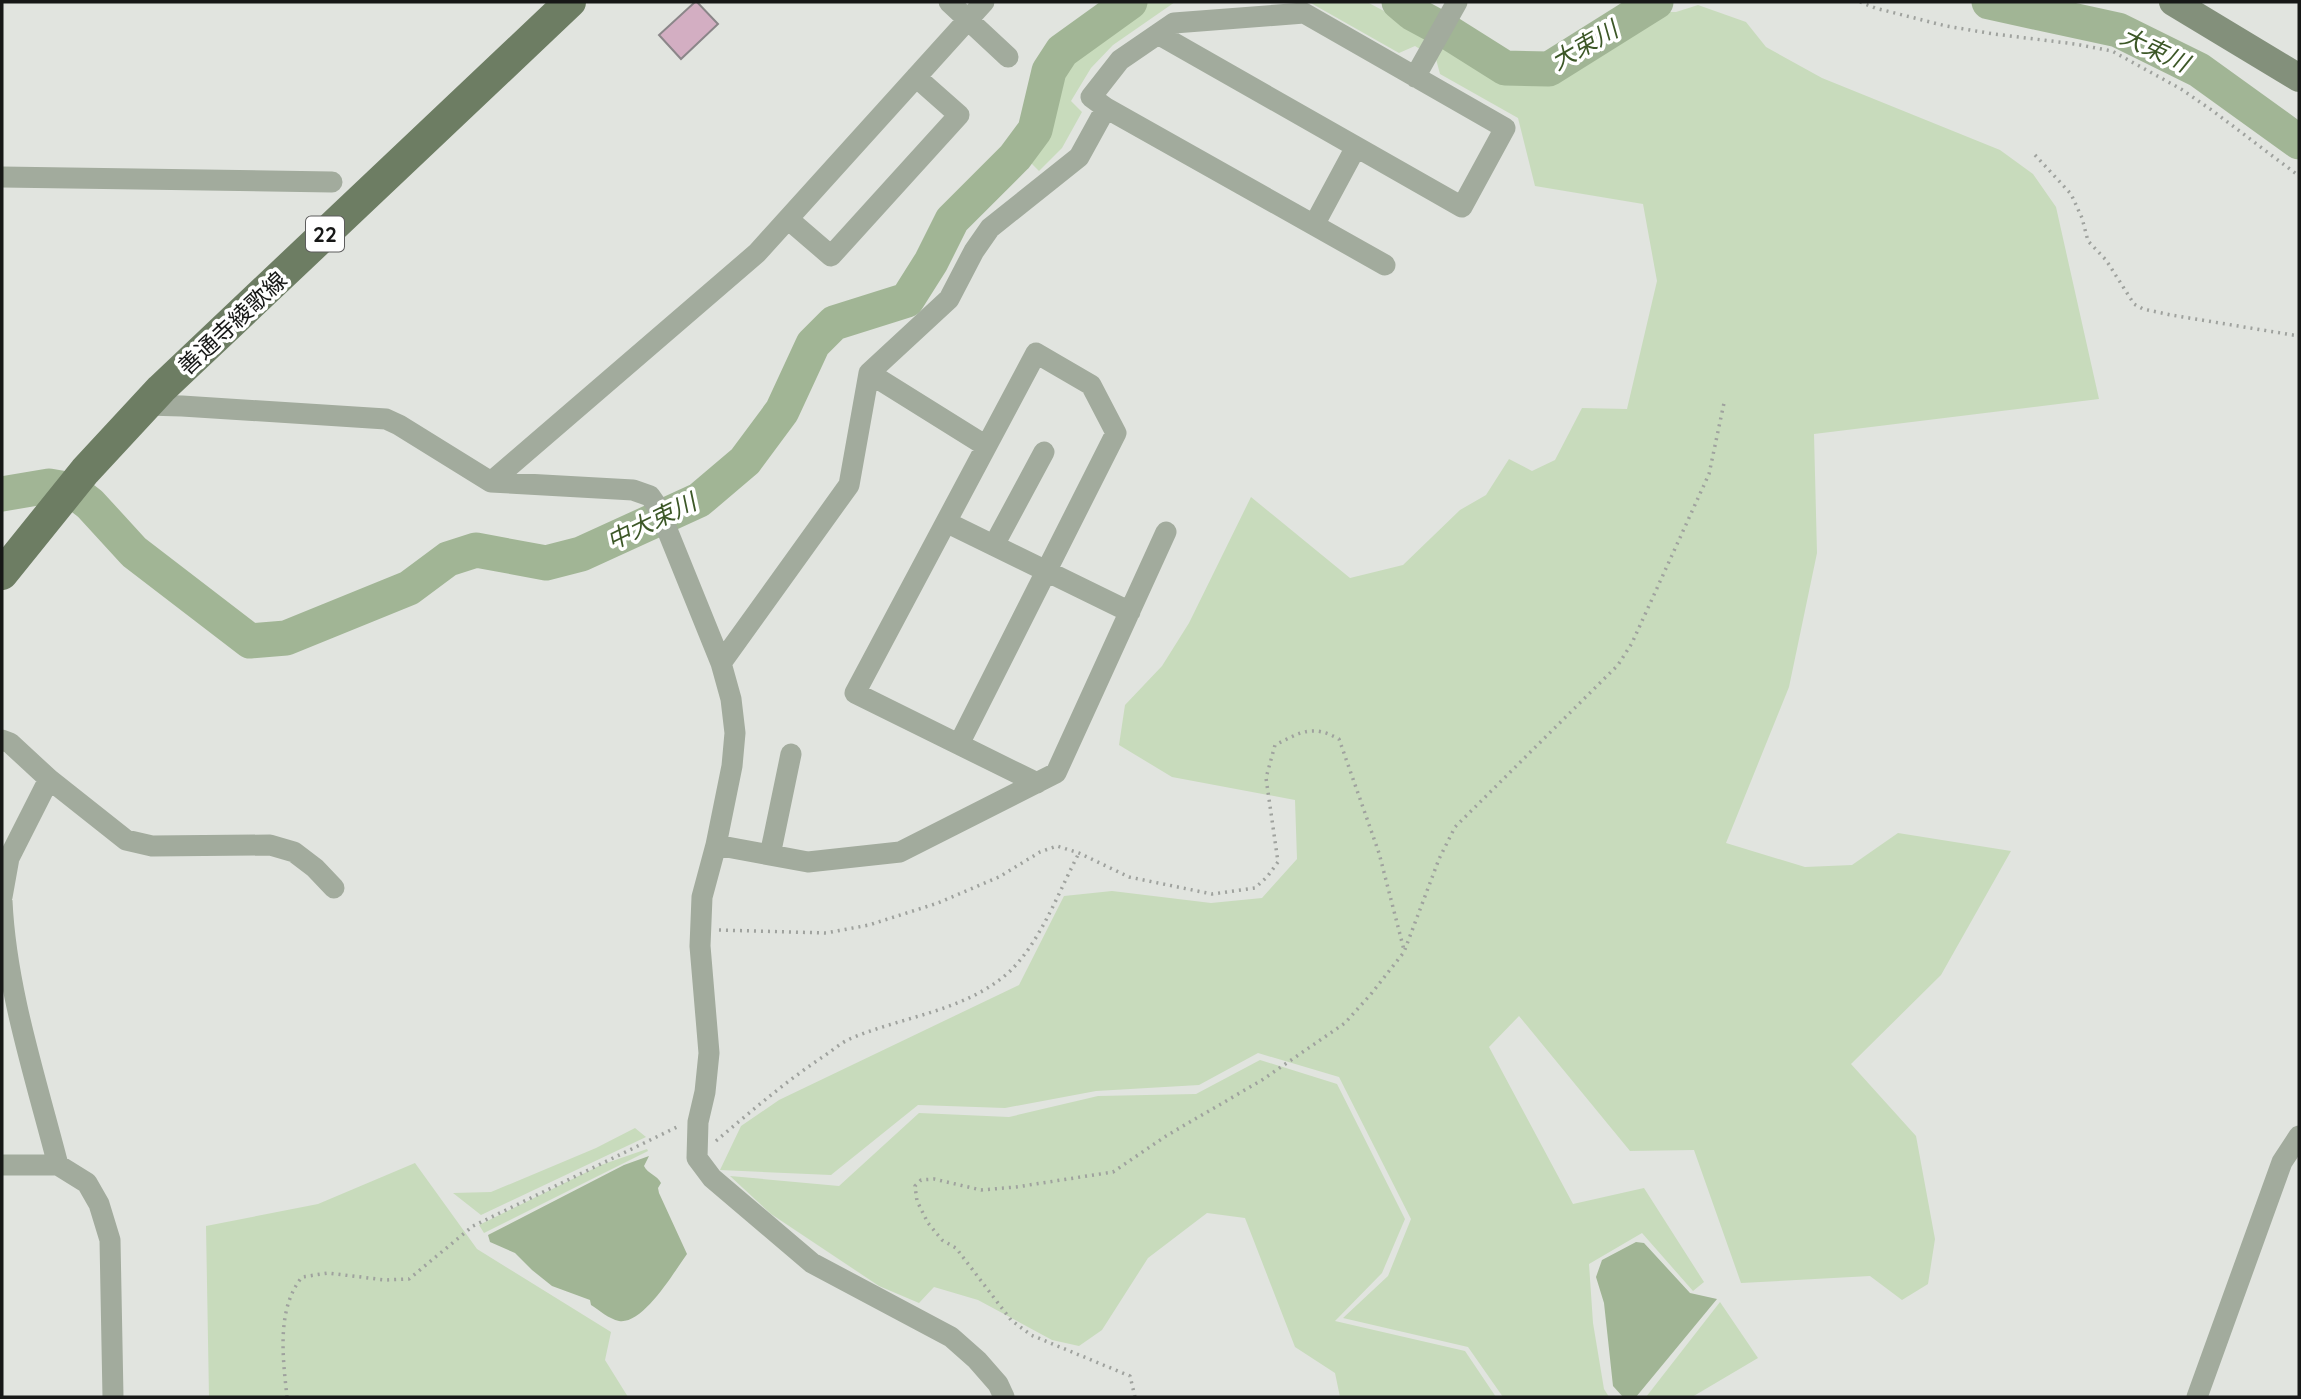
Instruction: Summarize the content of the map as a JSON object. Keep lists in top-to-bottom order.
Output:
{
  "streets": {
    "main road": ["22", "善通寺綾歌線"]
  },
  "water": ["大束川", "中大束川"]
}
